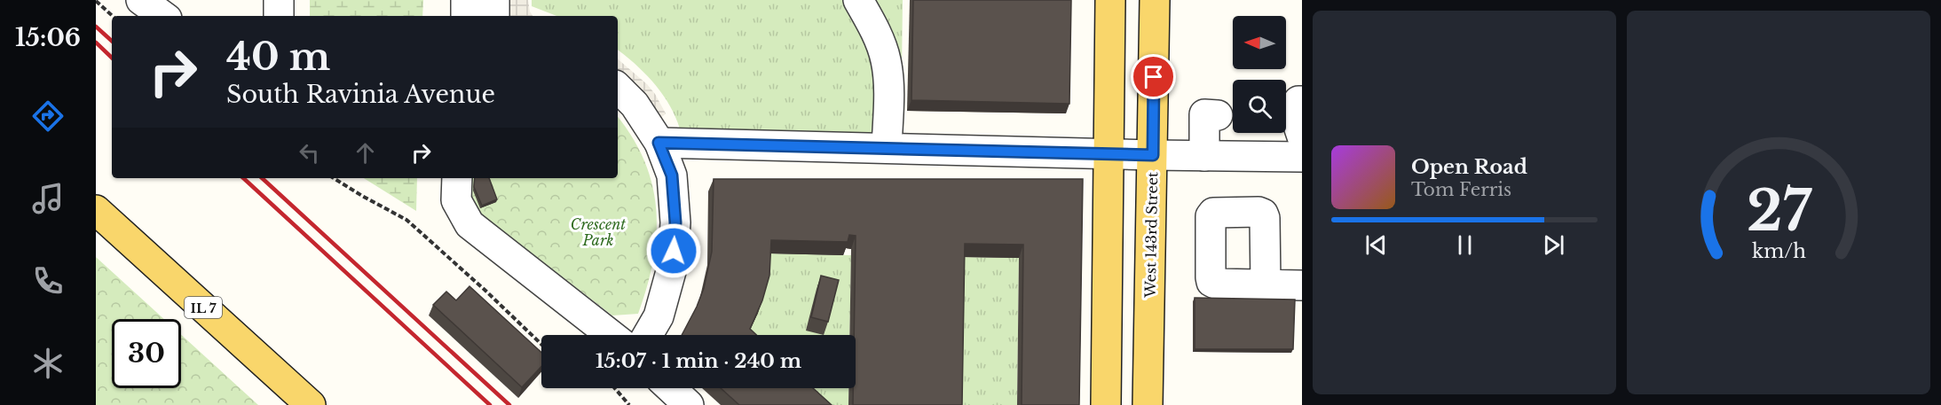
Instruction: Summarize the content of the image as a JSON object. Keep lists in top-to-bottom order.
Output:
{
  "streets": {
    "main road": ["West 143rd Street", "IL 7"]
  },
  "parks": ["Crescent Park"],
  "north": "left",
  "page": {
    "tabs": "15:06",
    "turn": ["40 m", "South Ravinia Avenue"],
    "song": ["Open Road", "Tom Ferris"],
    "limit": "30",
    "trip": "15:07 · 1 min · 240 m",
    "gauge": ["27", "km/h"]
  }
}
